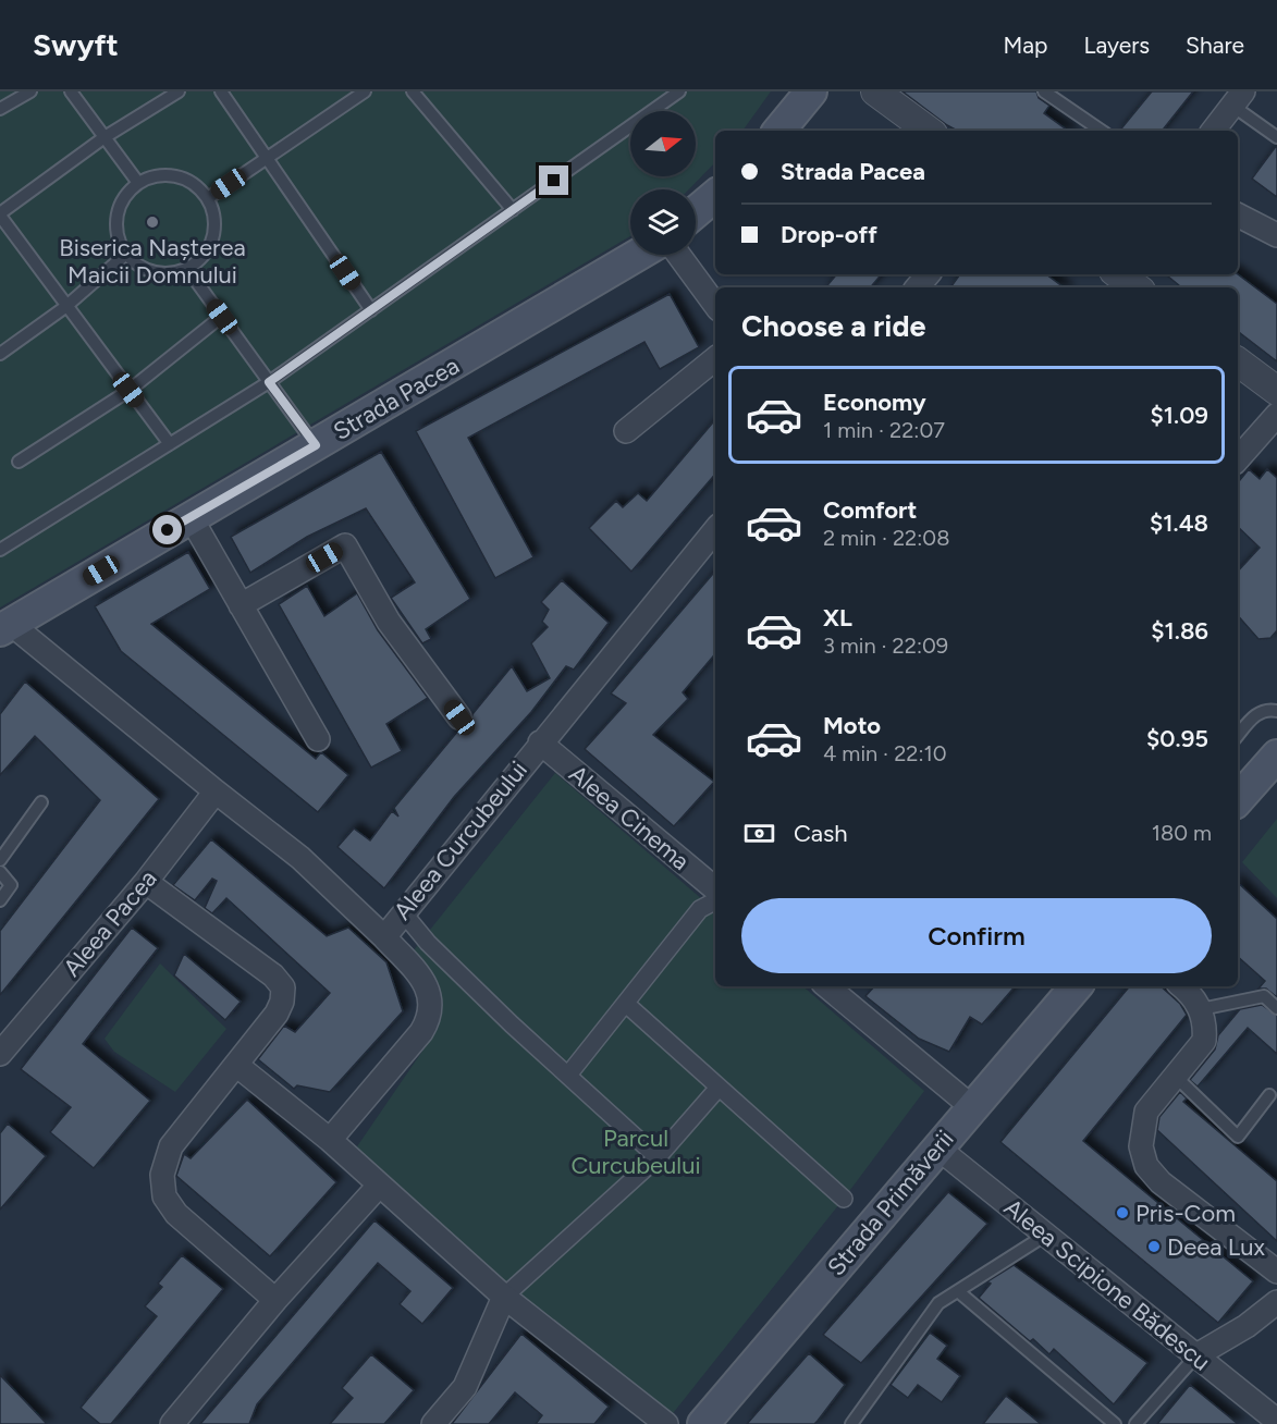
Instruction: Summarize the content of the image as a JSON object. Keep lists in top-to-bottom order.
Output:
{
  "streets": {
    "main road": ["Strada Pacea", "Strada Primăverii"],
    "street": [
      "Aleea Cinema",
      "Aleea Curcubeului",
      "Aleea Pacea",
      "Aleea Scipione Bădescu"
    ]
  },
  "crossings": [
    ["Aleea Cinema", "Aleea Curcubeului"],
    ["Strada Primăverii", "Aleea Scipione Bădescu"]
  ],
  "parks": ["Parcul Curcubeului"],
  "places": ["Biserica Nașterea Maicii Domnului", "Pris-Com", "Deea Lux"],
  "north": "right",
  "page": {
    "header": "Swyft",
    "nav": ["Map", "Layers", "Share"],
    "banner": ["Strada Pacea", "Drop-off"],
    "heading": "Choose a ride",
    "list": [
      {
        "name": "Economy",
        "note": "1 min · 22:07",
        "value": "$1.09"
      },
      {
        "name": "Comfort",
        "note": "2 min · 22:08",
        "value": "$1.48"
      },
      {
        "name": "XL",
        "note": "3 min · 22:09",
        "value": "$1.86"
      },
      {
        "name": "Moto",
        "note": "4 min · 22:10",
        "value": "$0.95"
      }
    ],
    "pay": ["Cash", "180 m"],
    "buttons": "Confirm"
  }
}
